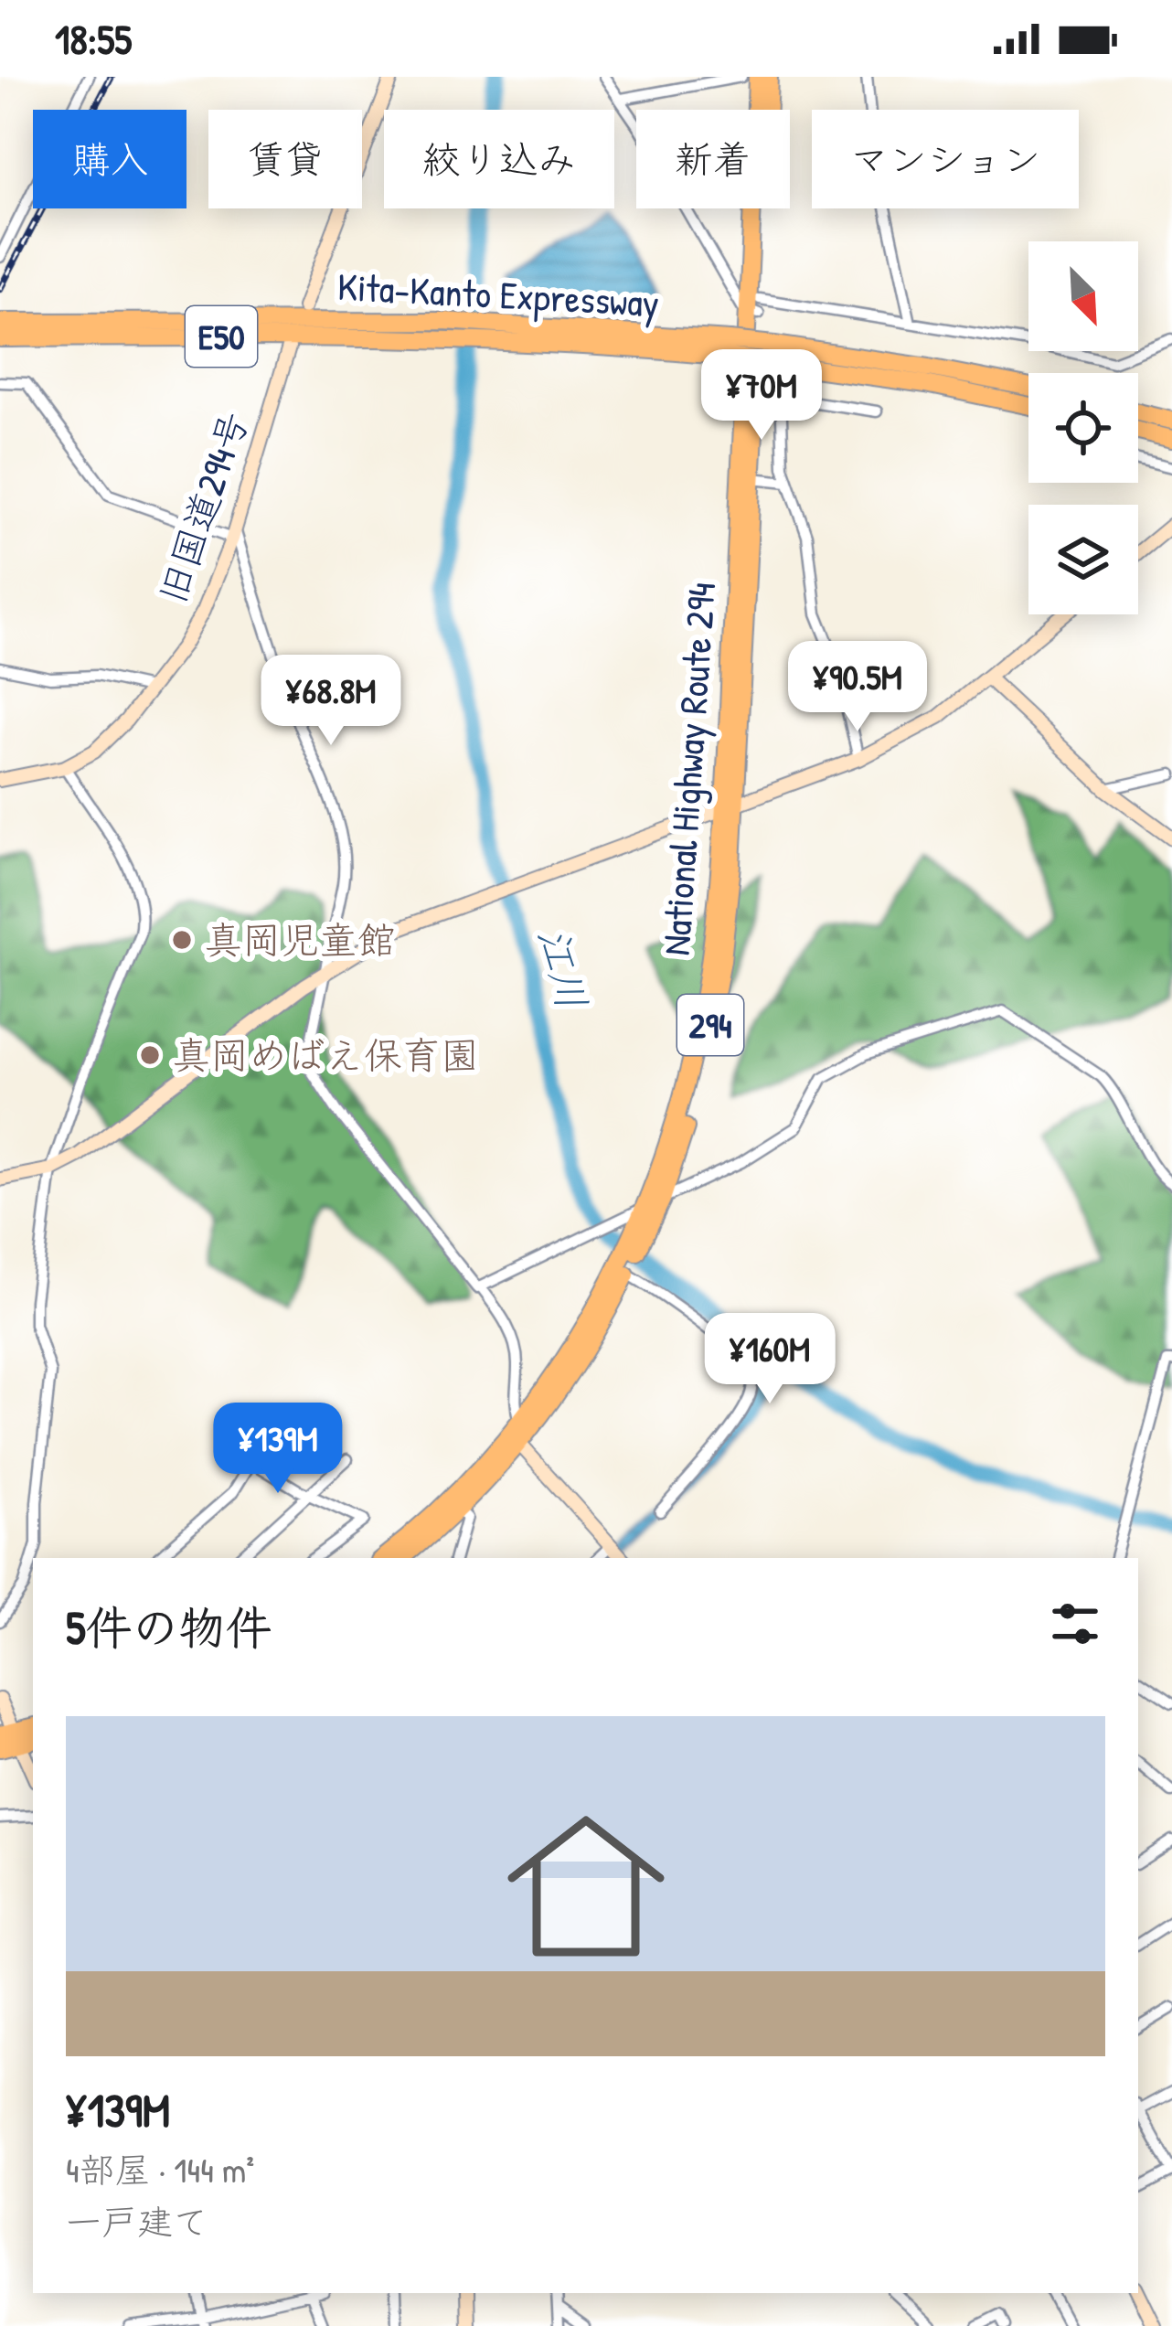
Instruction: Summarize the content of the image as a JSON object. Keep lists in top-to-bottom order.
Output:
{
  "streets": {
    "highway": [
      "Kita-Kanto Expressway",
      "E50",
      "National Highway Route 294",
      "294"
    ],
    "street": ["旧国道294号"]
  },
  "water": ["江川"],
  "places": ["真岡児童館", "真岡めばえ保育園"],
  "north": "bottom right",
  "page": {
    "status": "18:55",
    "chip": [
      "購入",
      "賃貸",
      "絞り込み",
      "新着",
      "マンション"
    ],
    "price": [
      "¥70M",
      "¥90.5M",
      "¥68.8M",
      "¥160M",
      "¥139M"
    ],
    "heading": "5件の物件",
    "list": [
      {
        "name": "¥139M",
        "note": "4部屋 · 144 m² · 一戸建て"
      }
    ]
  }
}
